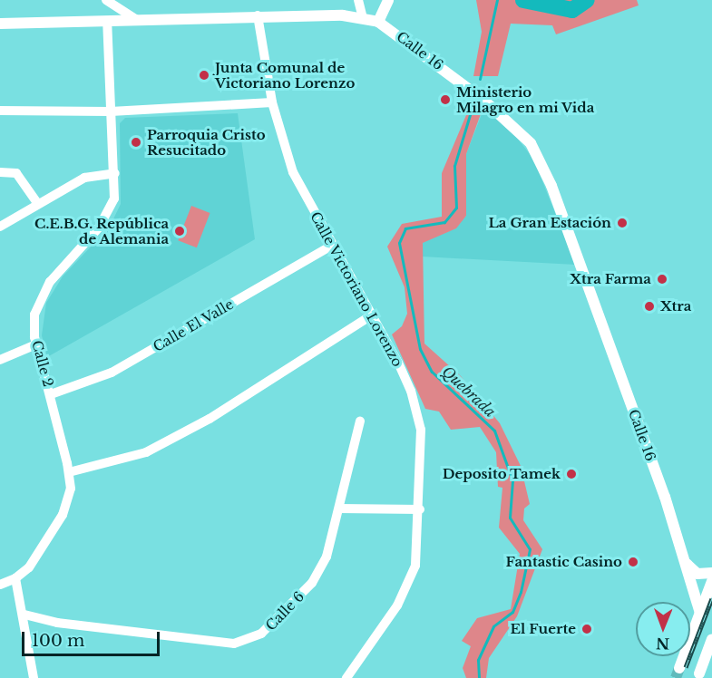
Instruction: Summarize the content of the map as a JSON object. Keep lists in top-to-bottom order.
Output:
{
  "streets": {
    "main road": ["Calle 16"],
    "street": [
      "Calle Victoriano Lorenzo",
      "Calle El Valle",
      "Calle 2",
      "Calle 6"
    ]
  },
  "crossings": [
    ["Calle 16", "Calle Victoriano Lorenzo"],
    ["Calle 16", "Calle 2"],
    ["Calle Victoriano Lorenzo", "Calle El Valle"],
    ["Calle El Valle", "Calle 2"]
  ],
  "water": ["Quebrada"],
  "places": [
    "Junta Comunal de Victoriano Lorenzo",
    "Ministerio Milagro en mi Vida",
    "Parroquia Cristo Resucitado",
    "La Gran Estación",
    "C.E.B.G. República de Alemania",
    "Xtra Farma",
    "Xtra",
    "Deposito Tamek",
    "Fantastic Casino",
    "El Fuerte"
  ],
  "scale_bar": "100 m",
  "north": "bottom"
}
